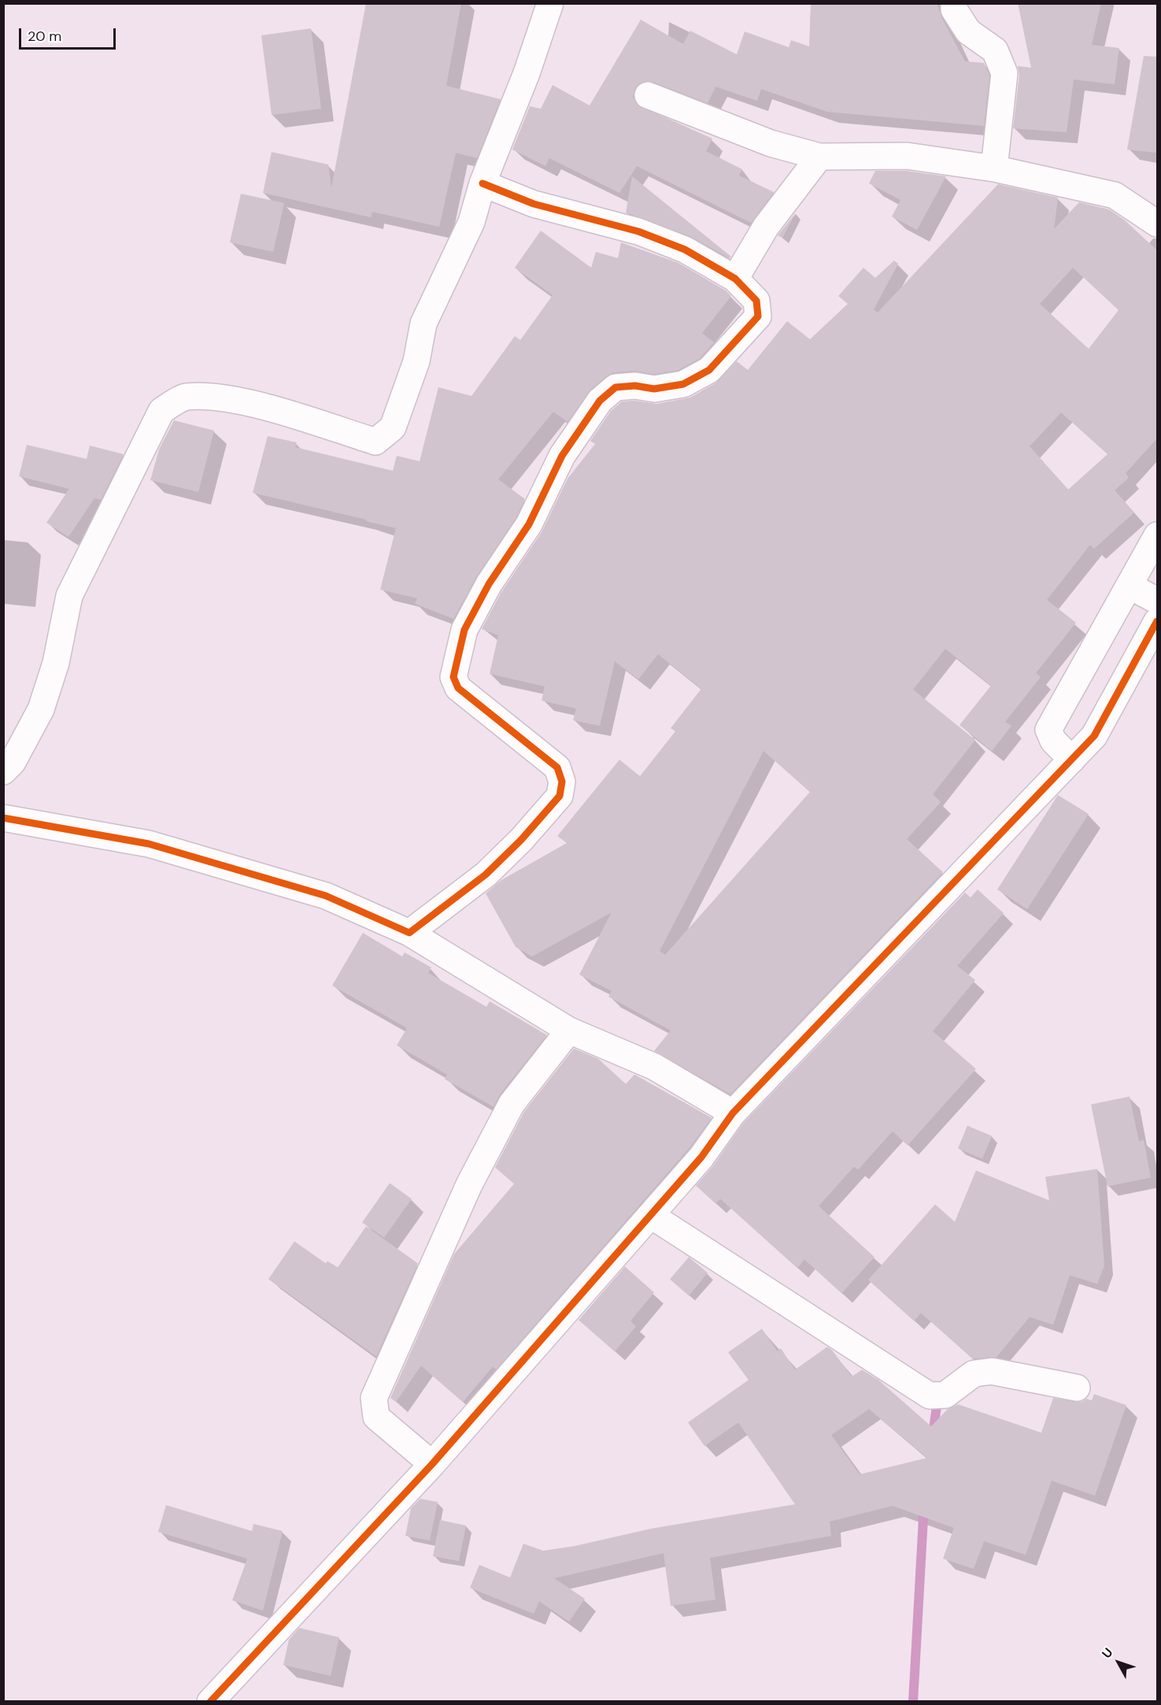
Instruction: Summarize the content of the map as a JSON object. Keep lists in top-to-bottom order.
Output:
{
  "scale_bar": "20 m",
  "north": "top left"
}
